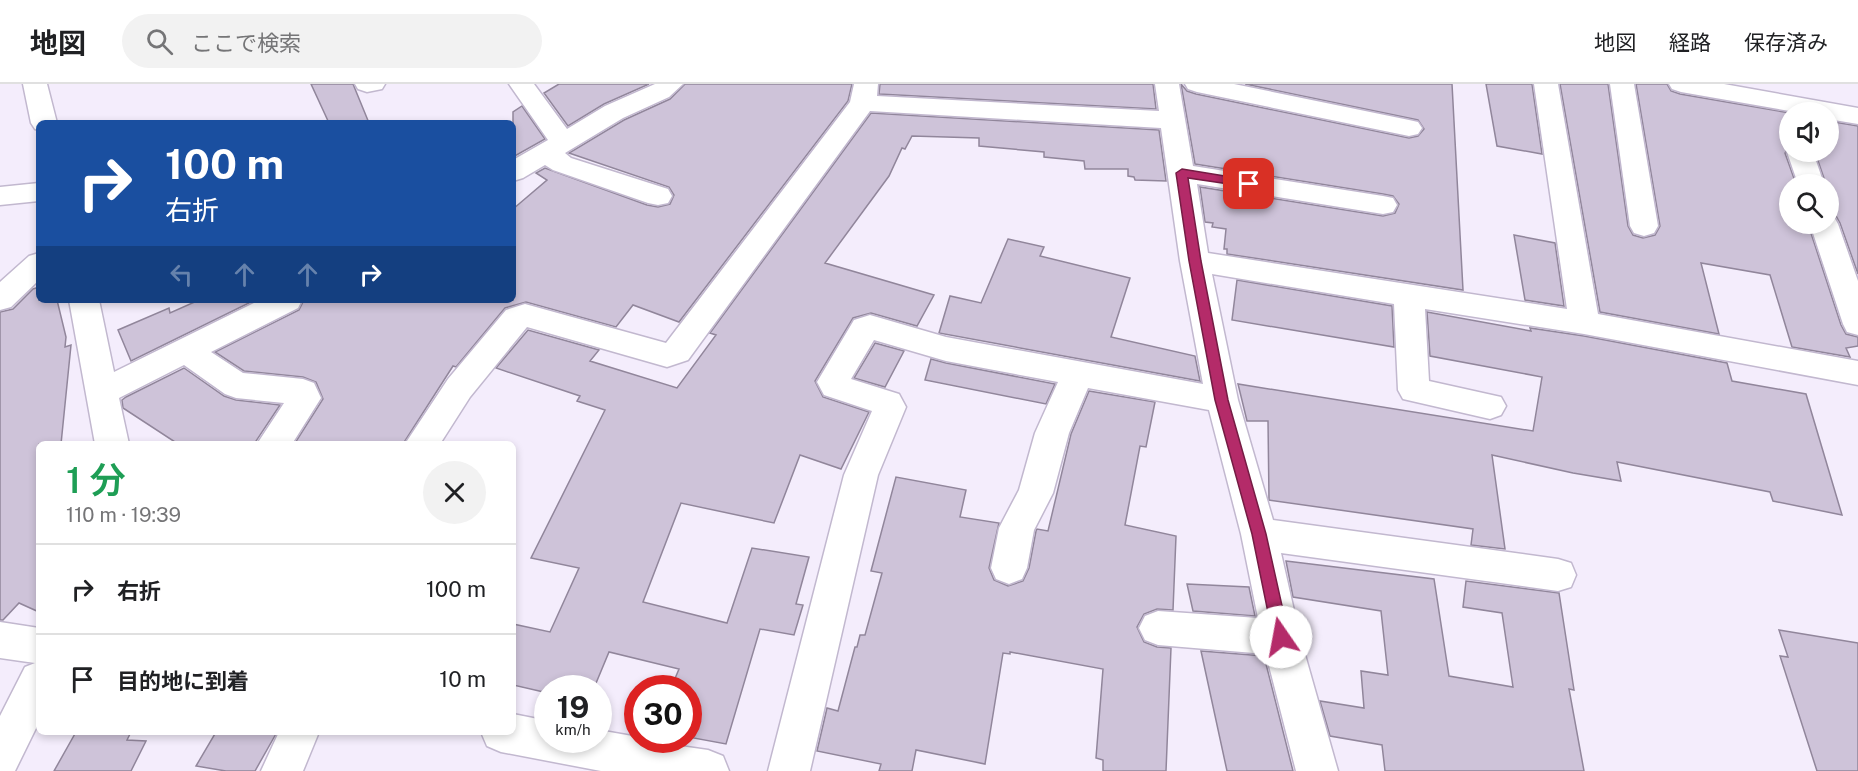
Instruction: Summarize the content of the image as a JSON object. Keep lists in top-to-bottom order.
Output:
{
  "page": {
    "header": "地図",
    "search": "ここで検索",
    "nav": ["地図", "経路", "保存済み"],
    "turn": ["100 m", "右折"],
    "heading": ["1 分", "110 m · 19:39"],
    "list": [
      {
        "name": "右折",
        "value": "100 m"
      },
      {
        "name": "目的地に到着",
        "value": "10 m"
      }
    ],
    "speed": "19 km/h",
    "limit": "30"
  }
}
